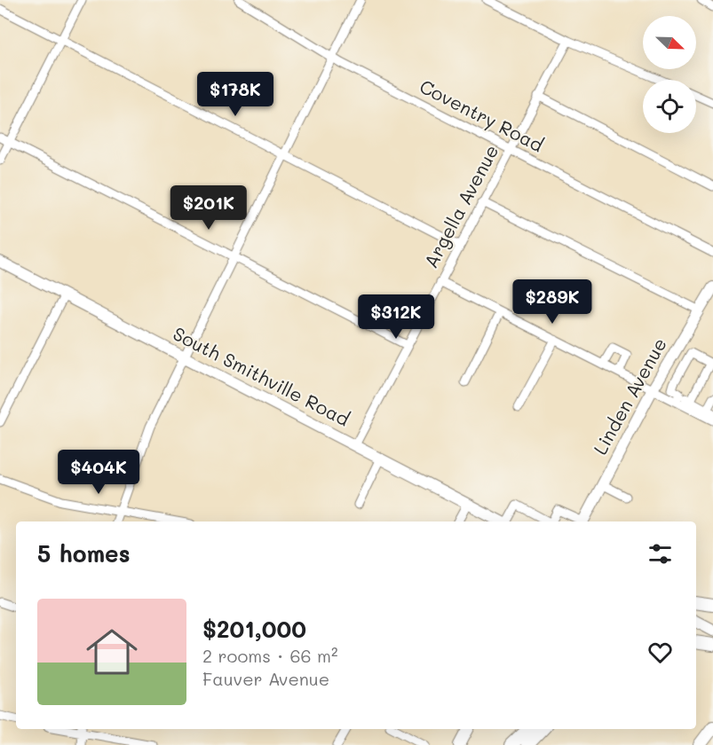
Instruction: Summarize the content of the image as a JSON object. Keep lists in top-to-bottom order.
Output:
{
  "streets": {
    "main road": ["South Smithville Road", "Linden Avenue"],
    "street": ["Coventry Road", "Argella Avenue"]
  },
  "crossings": [
    ["Coventry Road", "Argella Avenue"],
    ["Argella Avenue", "South Smithville Road"]
  ],
  "north": "bottom right",
  "page": {
    "price": [
      "$178K",
      "$201K",
      "$289K",
      "$312K",
      "$404K"
    ],
    "heading": "5 homes",
    "list": [
      {
        "name": "$201,000",
        "note": "2 rooms · 66 m² · Fauver Avenue"
      }
    ]
  }
}
